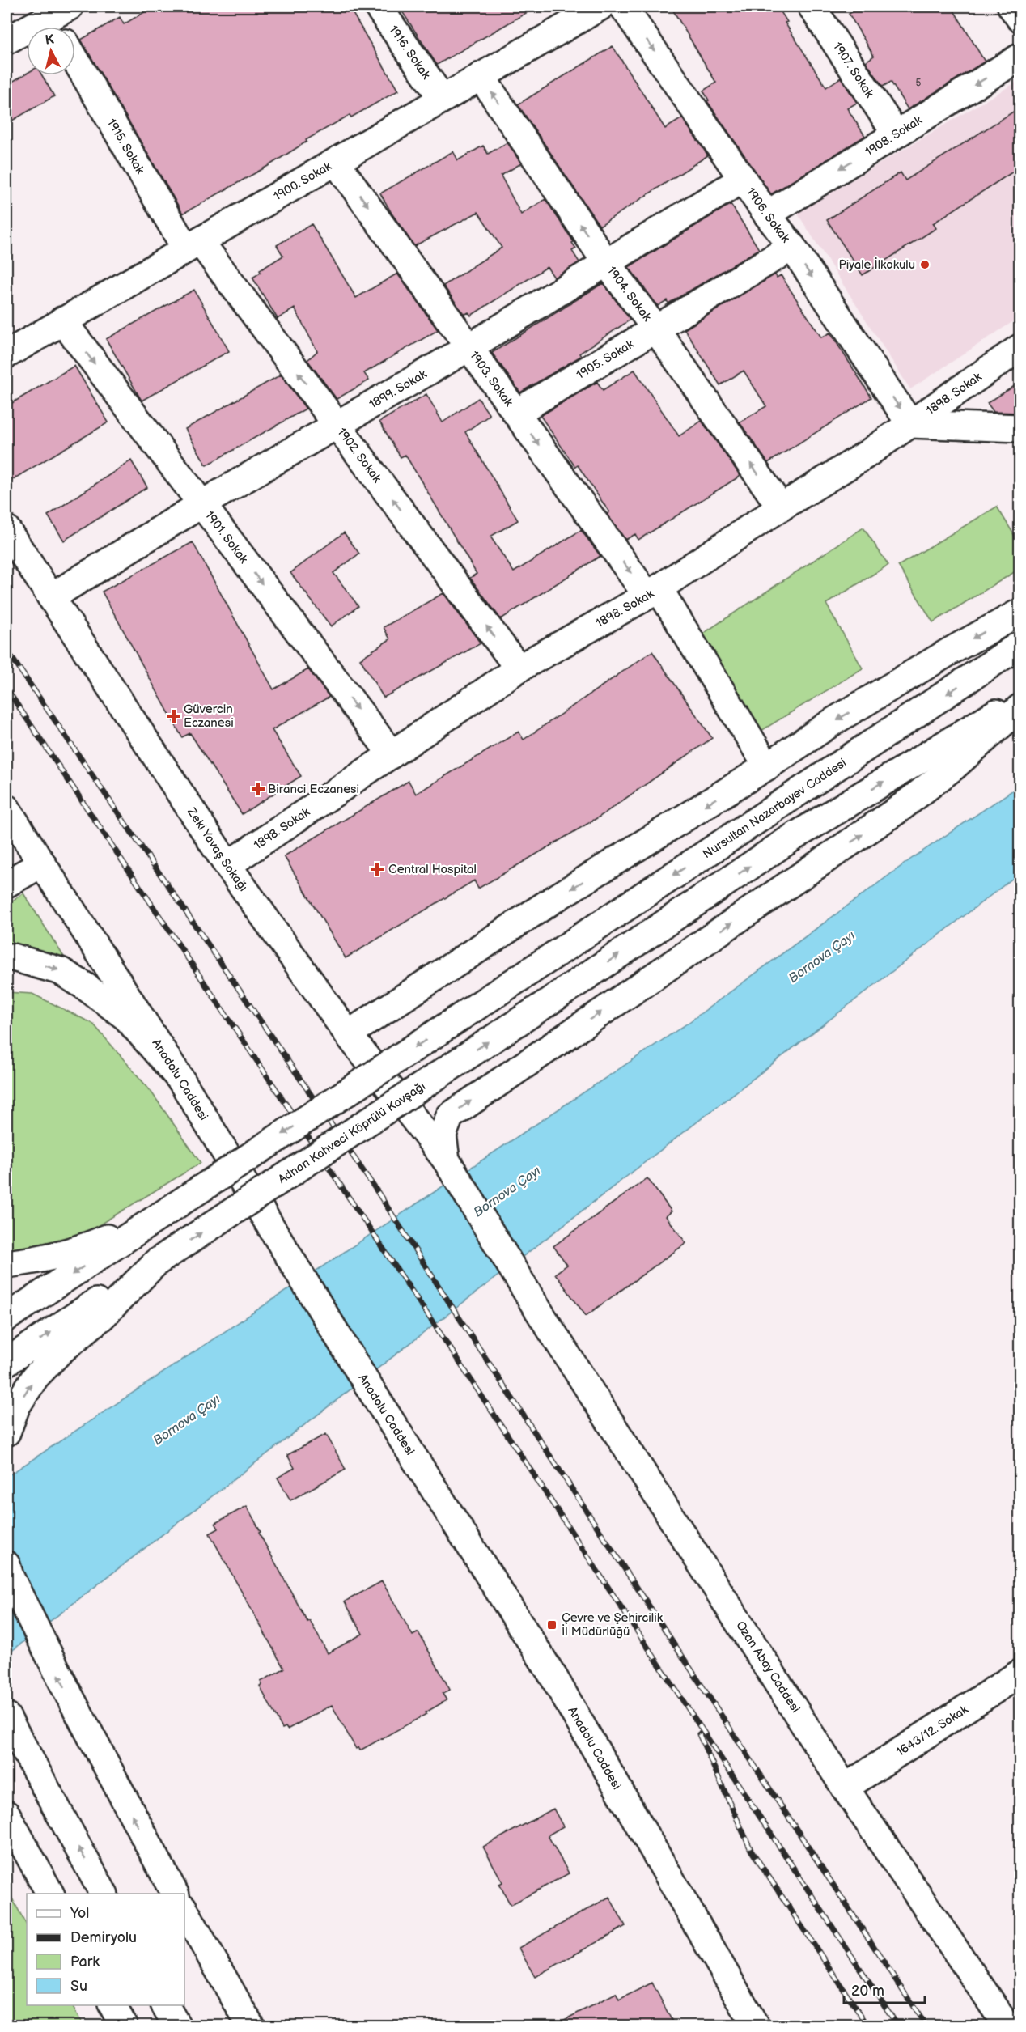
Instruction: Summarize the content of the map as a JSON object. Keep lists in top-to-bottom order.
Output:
{
  "streets": {
    "main road": [
      "1916. Sokak",
      "1907. Sokak",
      "1908. Sokak",
      "1915. Sokak",
      "1900. Sokak",
      "1906. Sokak",
      "1904. Sokak",
      "1905. Sokak",
      "1903. Sokak",
      "1899. Sokak",
      "1898. Sokak",
      "1902. Sokak",
      "1901. Sokak",
      "Nursultan Nazarbayev Caddesi",
      "Zeki Yavaş Sokağı",
      "Anadolu Caddesi",
      "Adnan Kahveci Köprülü Kavşağı",
      "Ozan Abay Caddesi",
      "1643/12. Sokak"
    ]
  },
  "crossings": [
    ["1916. Sokak", "1900. Sokak"],
    ["1907. Sokak", "1908. Sokak"],
    ["1908. Sokak", "1906. Sokak"],
    ["1915. Sokak", "1900. Sokak"],
    ["1915. Sokak", "1902. Sokak"],
    ["1900. Sokak", "1904. Sokak"],
    ["1900. Sokak", "1903. Sokak"],
    ["1900. Sokak", "1902. Sokak"],
    ["1900. Sokak", "1901. Sokak"],
    ["1906. Sokak", "1905. Sokak"],
    ["1906. Sokak", "1899. Sokak"],
    ["1906. Sokak", "1898. Sokak"],
    ["1904. Sokak", "1905. Sokak"],
    ["1904. Sokak", "1899. Sokak"],
    ["1904. Sokak", "1898. Sokak"],
    ["1905. Sokak", "1903. Sokak"],
    ["1903. Sokak", "1899. Sokak"],
    ["1903. Sokak", "1898. Sokak"],
    ["1899. Sokak", "1902. Sokak"],
    ["1899. Sokak", "1901. Sokak"],
    ["1899. Sokak", "Zeki Yavaş Sokağı"],
    ["1898. Sokak", "1902. Sokak"],
    ["1898. Sokak", "1901. Sokak"],
    ["1898. Sokak", "Zeki Yavaş Sokağı"],
    ["Zeki Yavaş Sokağı", "Ozan Abay Caddesi"],
    ["Ozan Abay Caddesi", "1643/12. Sokak"]
  ],
  "one_way": [
    "1908. Sokak",
    "1906. Sokak",
    "1904. Sokak",
    "1903. Sokak",
    "1902. Sokak",
    "1901. Sokak"
  ],
  "water": ["Bornova Çayı"],
  "places": {
    "other": ["Piyale İlkokulu"],
    "health": ["Güvercin Eczanesi", "Biranci Eczanesi", "Central Hospital"],
    "transit": ["Çevre ve Şehircilik İl Müdürlüğü"]
  },
  "house_numbers": ["5"],
  "legend": [
    "Yol",
    "Demiryolu",
    "Park",
    "Su"
  ],
  "scale_bar": "20 m",
  "north": "top"
}
